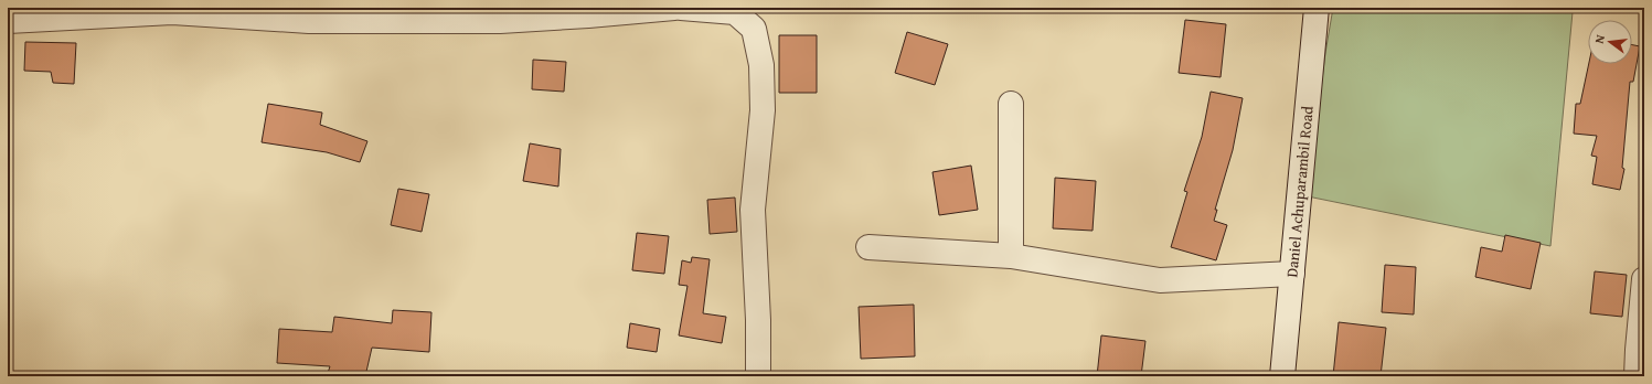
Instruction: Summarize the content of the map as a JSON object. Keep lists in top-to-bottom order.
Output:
{
  "streets": {
    "street": ["Daniel Achuparambil Road"]
  },
  "north": "left"
}
